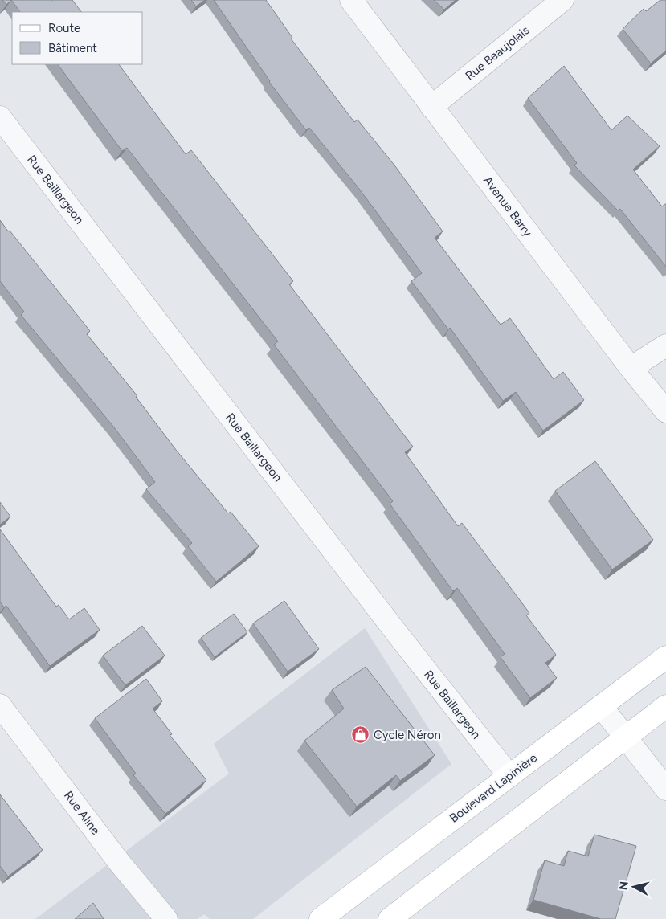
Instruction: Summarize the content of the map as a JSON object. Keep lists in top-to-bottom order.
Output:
{
  "streets": {
    "main road": ["Boulevard Lapinière"],
    "street": [
      "Rue Beaujolais",
      "Rue Baillargeon",
      "Avenue Barry",
      "Rue Aline"
    ]
  },
  "crossings": [
    ["Rue Beaujolais", "Avenue Barry"],
    ["Rue Baillargeon", "Boulevard Lapinière"]
  ],
  "places": {
    "shop": ["Cycle Néron"]
  },
  "legend": ["Route", "Bâtiment"],
  "north": "left"
}
